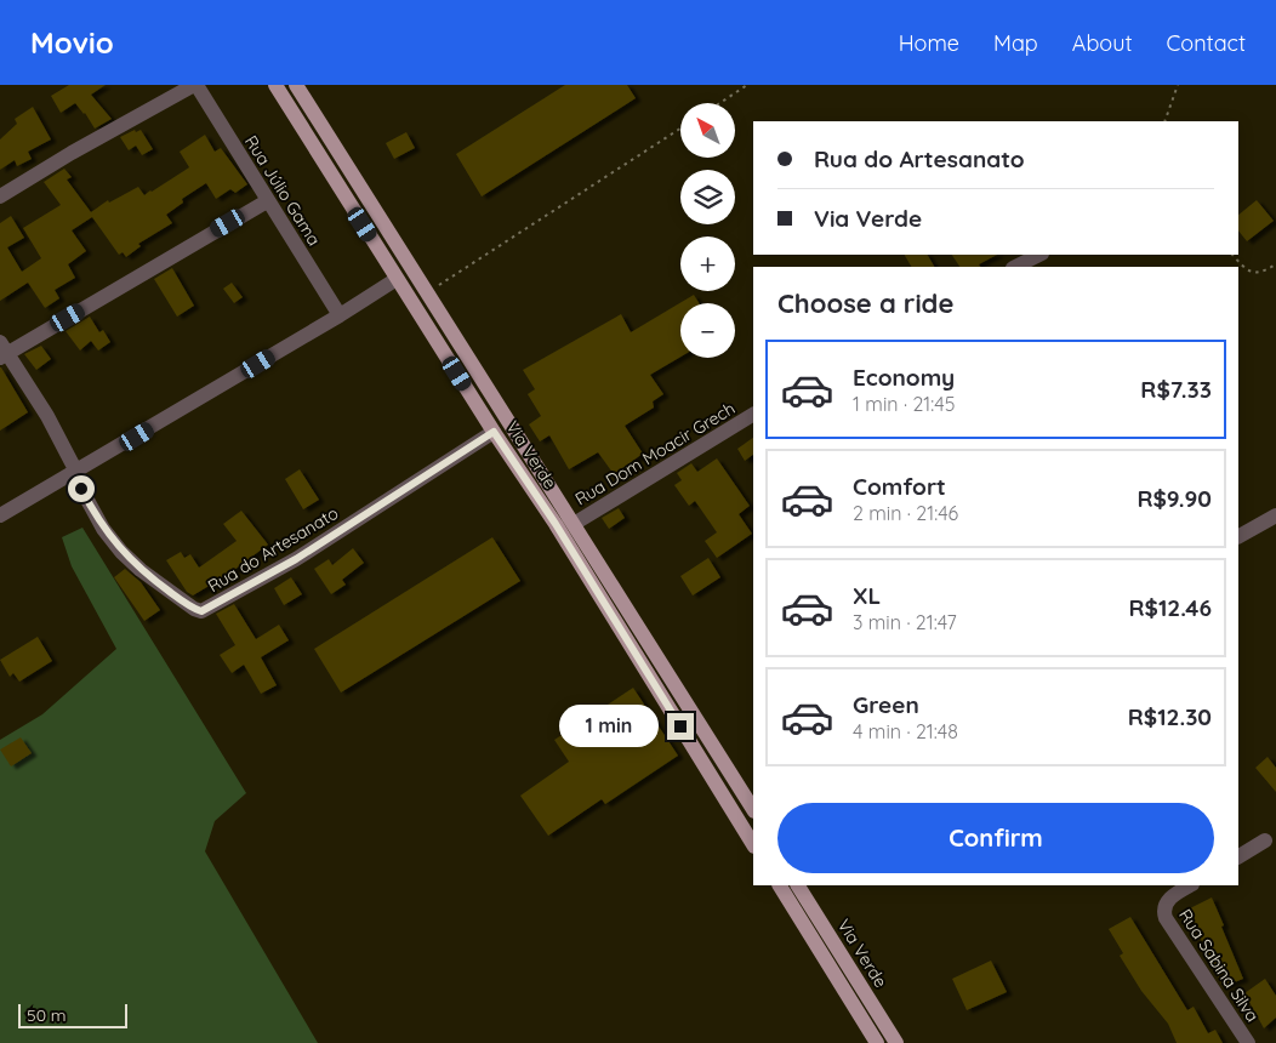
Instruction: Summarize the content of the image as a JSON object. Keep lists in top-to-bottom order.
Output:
{
  "streets": {
    "main road": ["Via Verde"],
    "street": [
      "Rua Júlio Gama",
      "Rua Dom Moacir Grech",
      "Rua do Artesanato",
      "Rua Sabina Silva"
    ]
  },
  "crossings": [
    ["Rua Dom Moacir Grech", "Via Verde"],
    ["Via Verde", "Rua do Artesanato"]
  ],
  "scale_bar": "50 m",
  "north": "top left",
  "page": {
    "header": "Movio",
    "nav": [
      "Home",
      "Map",
      "About",
      "Contact"
    ],
    "map_buttons": ["+", "−"],
    "banner": ["Rua do Artesanato", "Via Verde"],
    "heading": "Choose a ride",
    "list": [
      {
        "name": "Economy",
        "note": "1 min · 21:45",
        "value": "R$7.33"
      },
      {
        "name": "Comfort",
        "note": "2 min · 21:46",
        "value": "R$9.90"
      },
      {
        "name": "XL",
        "note": "3 min · 21:47",
        "value": "R$12.46"
      },
      {
        "name": "Green",
        "note": "4 min · 21:48",
        "value": "R$12.30"
      }
    ],
    "bubble": "1 min",
    "buttons": "Confirm",
    "scale": "50 m"
  }
}
